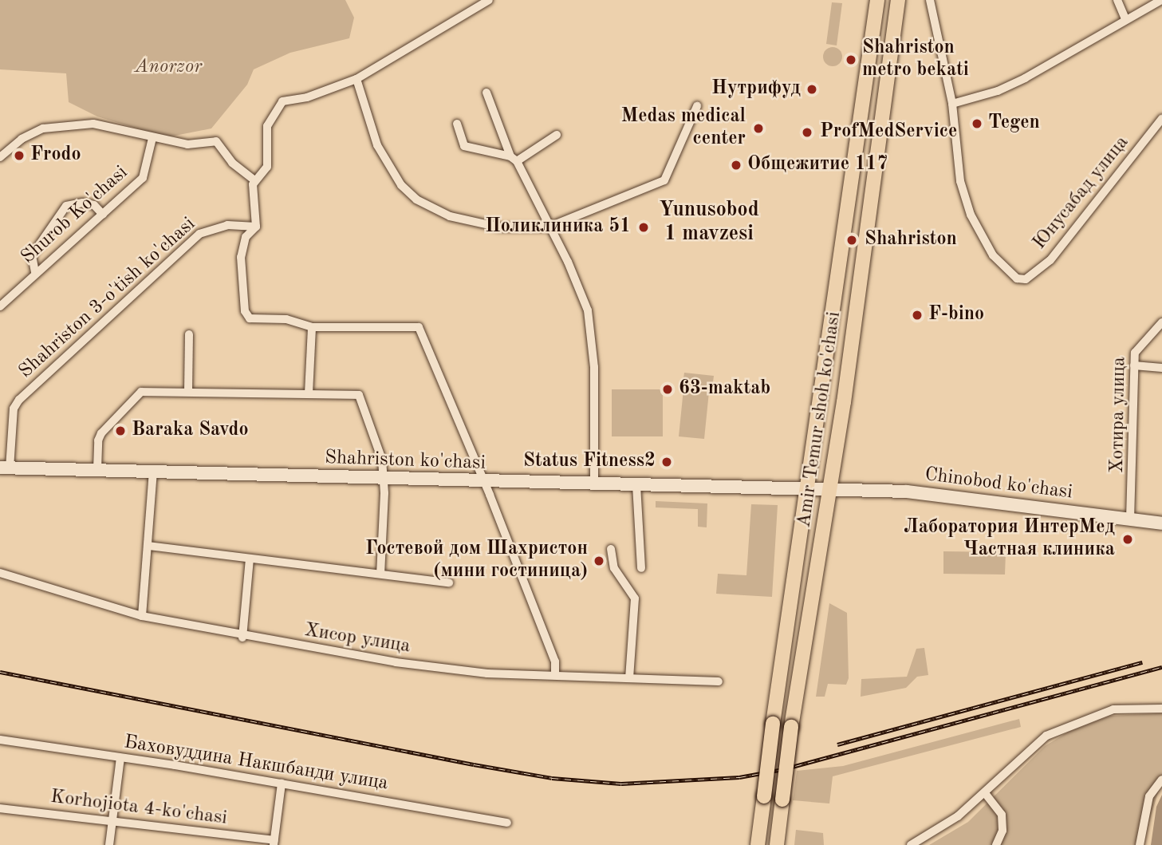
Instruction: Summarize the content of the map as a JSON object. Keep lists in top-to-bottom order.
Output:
{
  "streets": {
    "main road": ["Amir Temur shoh ko'chasi", "Shahriston ko'chasi", "Chinobod ko'chasi"],
    "street": [
      "Юнусабад улица",
      "Shurob Ko'chasi",
      "Shahriston 3-o'tish ko'chasi",
      "Хотира улица",
      "Хисор улица",
      "Баховуддина Накшбанди улица",
      "Korhojiota 4-ko'chasi"
    ]
  },
  "crossings": [
    ["Shahriston 3-o'tish ko'chasi", "Shahriston ko'chasi"],
    ["Хотира улица", "Chinobod ko'chasi"],
    ["Amir Temur shoh ko'chasi", "Shahriston ko'chasi"],
    ["Amir Temur shoh ko'chasi", "Chinobod ko'chasi"],
    ["Shahriston ko'chasi", "Chinobod ko'chasi"]
  ],
  "districts": ["Yunusobod 1 mavzesi"],
  "parks": ["Anorzor"],
  "places": [
    "Shahriston metro bekati",
    "Нутрифуд",
    "Tegen",
    "Medas medical center",
    "ProfMedService",
    "Frodo",
    "Общежитие 117",
    "Поликлиника 51",
    "Shahriston",
    "F-bino",
    "63-maktab",
    "Baraka Savdo",
    "Status Fitness2",
    "Лаборатория ИнтерМед Частная клиника",
    "Гостевой дом Шахристон (мини гостиница)"
  ]
}
